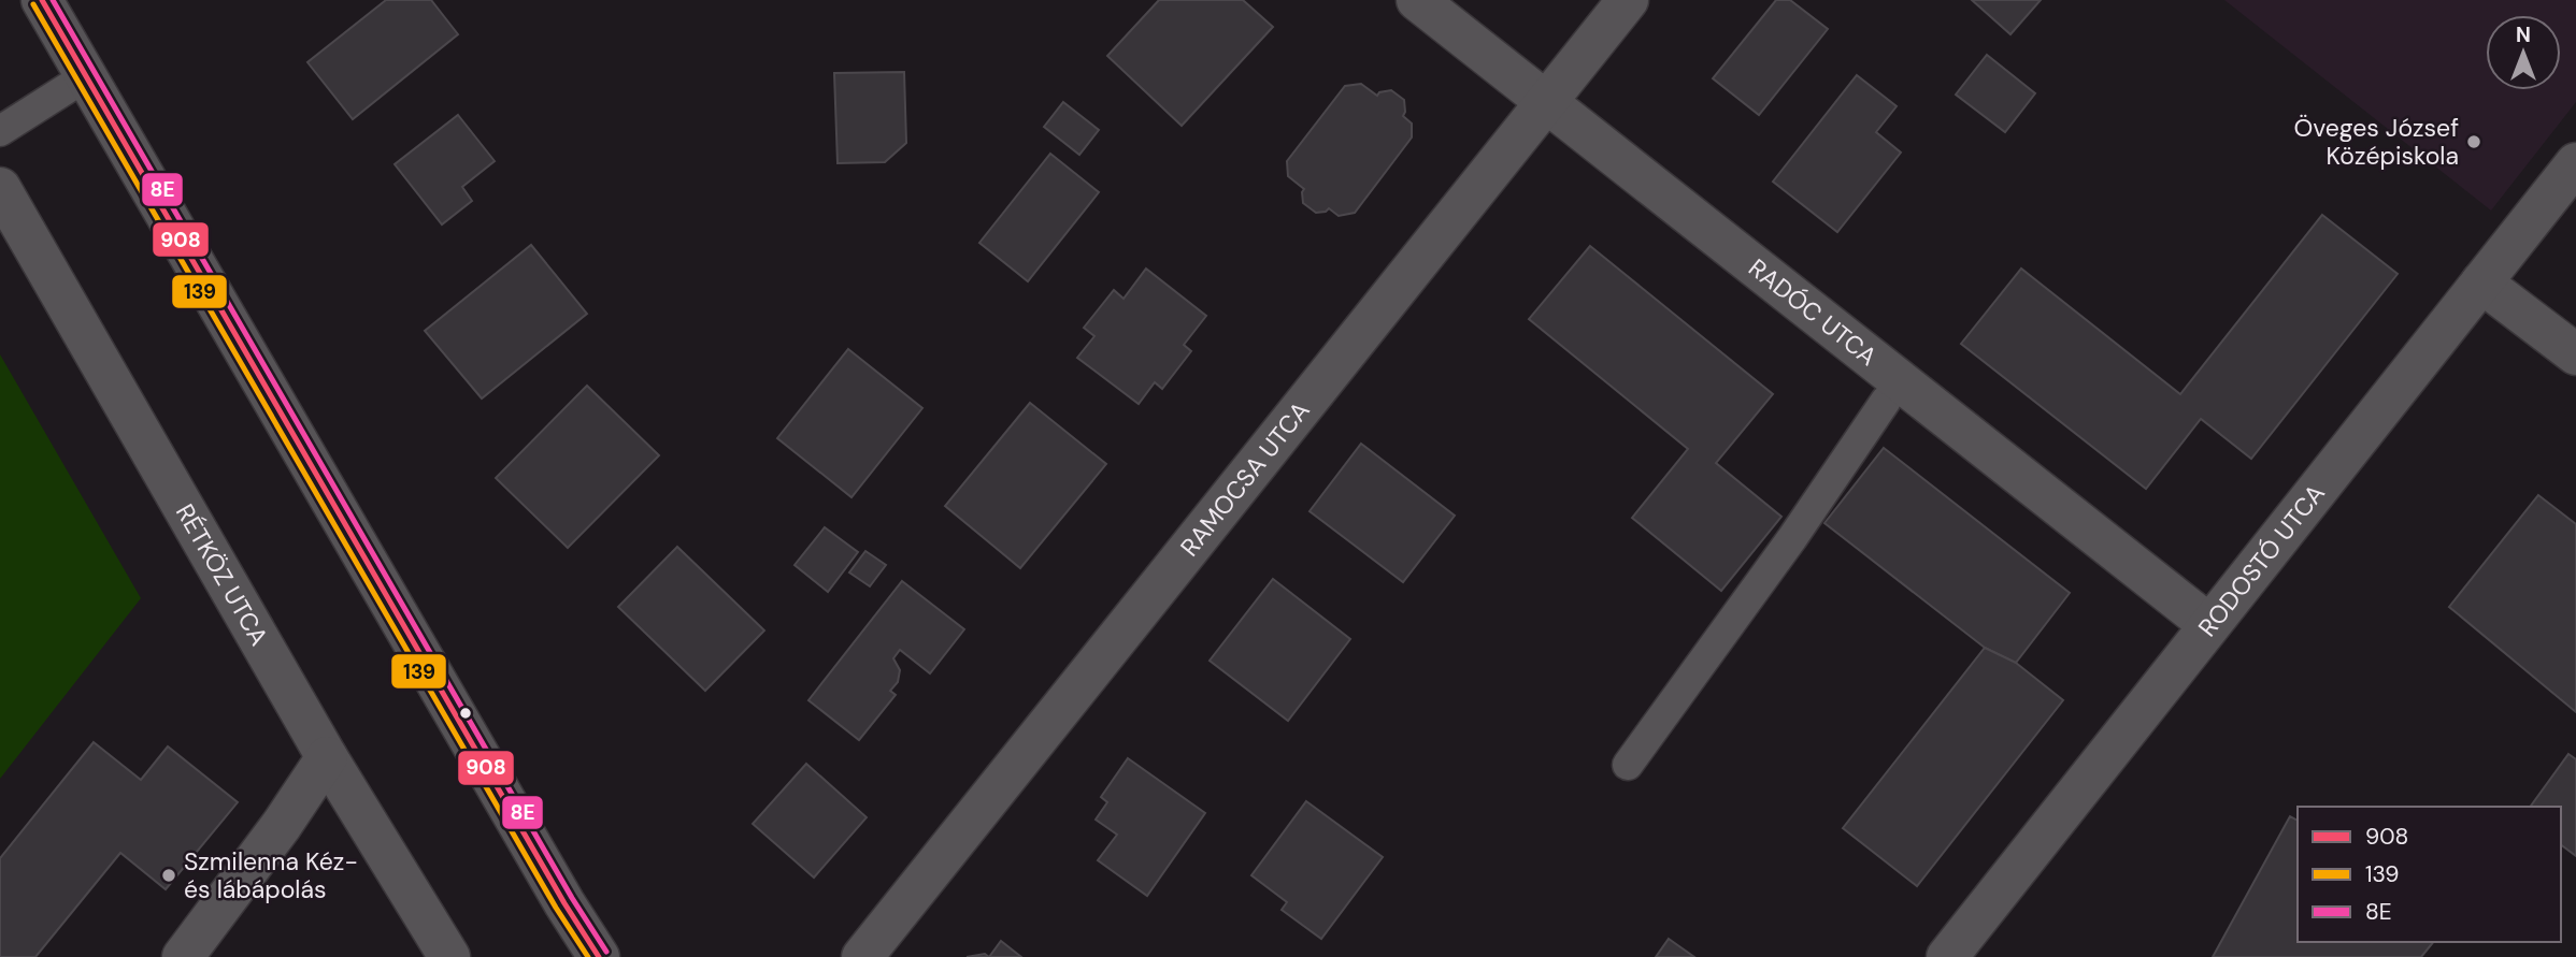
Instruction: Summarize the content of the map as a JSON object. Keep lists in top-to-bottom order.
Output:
{
  "streets": {
    "street": [
      "RADÓC UTCA",
      "RAMOCSA UTCA",
      "RODOSTÓ UTCA",
      "RÉTKÖZ UTCA"
    ]
  },
  "crossings": [
    ["RADÓC UTCA", "RAMOCSA UTCA"],
    ["RADÓC UTCA", "RODOSTÓ UTCA"]
  ],
  "places": ["Öveges József Középiskola", "Szmilenna Kéz- és lábápolás"],
  "lines": ["transit line 908", "transit line 8E", "transit line 139"],
  "legend": ["908", "139", "8E"],
  "north": "top"
}
